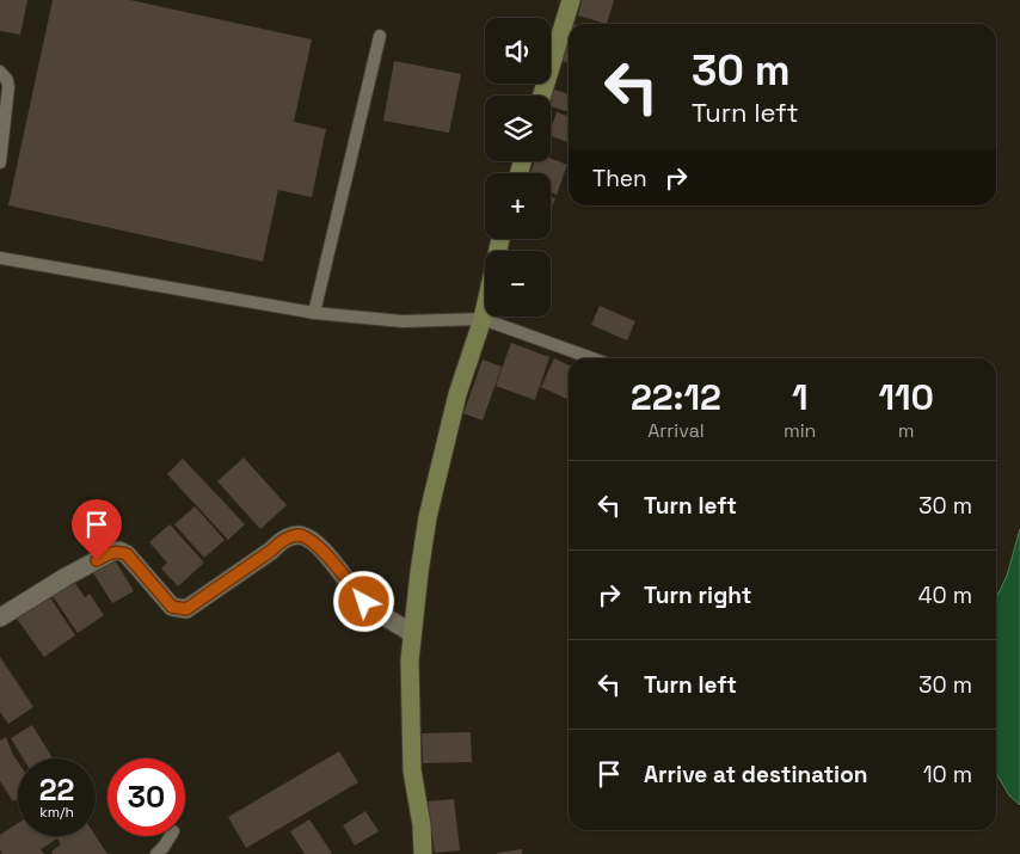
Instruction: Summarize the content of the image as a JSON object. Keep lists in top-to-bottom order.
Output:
{
  "page": {
    "map_buttons": ["+", "−"],
    "turn": ["30 m", "Turn left"],
    "then": "Then",
    "eta": [
      "22:12",
      "Arrival",
      "1",
      "min",
      "110",
      "m"
    ],
    "list": [
      {
        "name": "Turn left",
        "value": "30 m"
      },
      {
        "name": "Turn right",
        "value": "40 m"
      },
      {
        "name": "Turn left",
        "value": "30 m"
      },
      {
        "name": "Arrive at destination",
        "value": "10 m"
      }
    ],
    "speed": "22 km/h",
    "limit": "30"
  }
}
